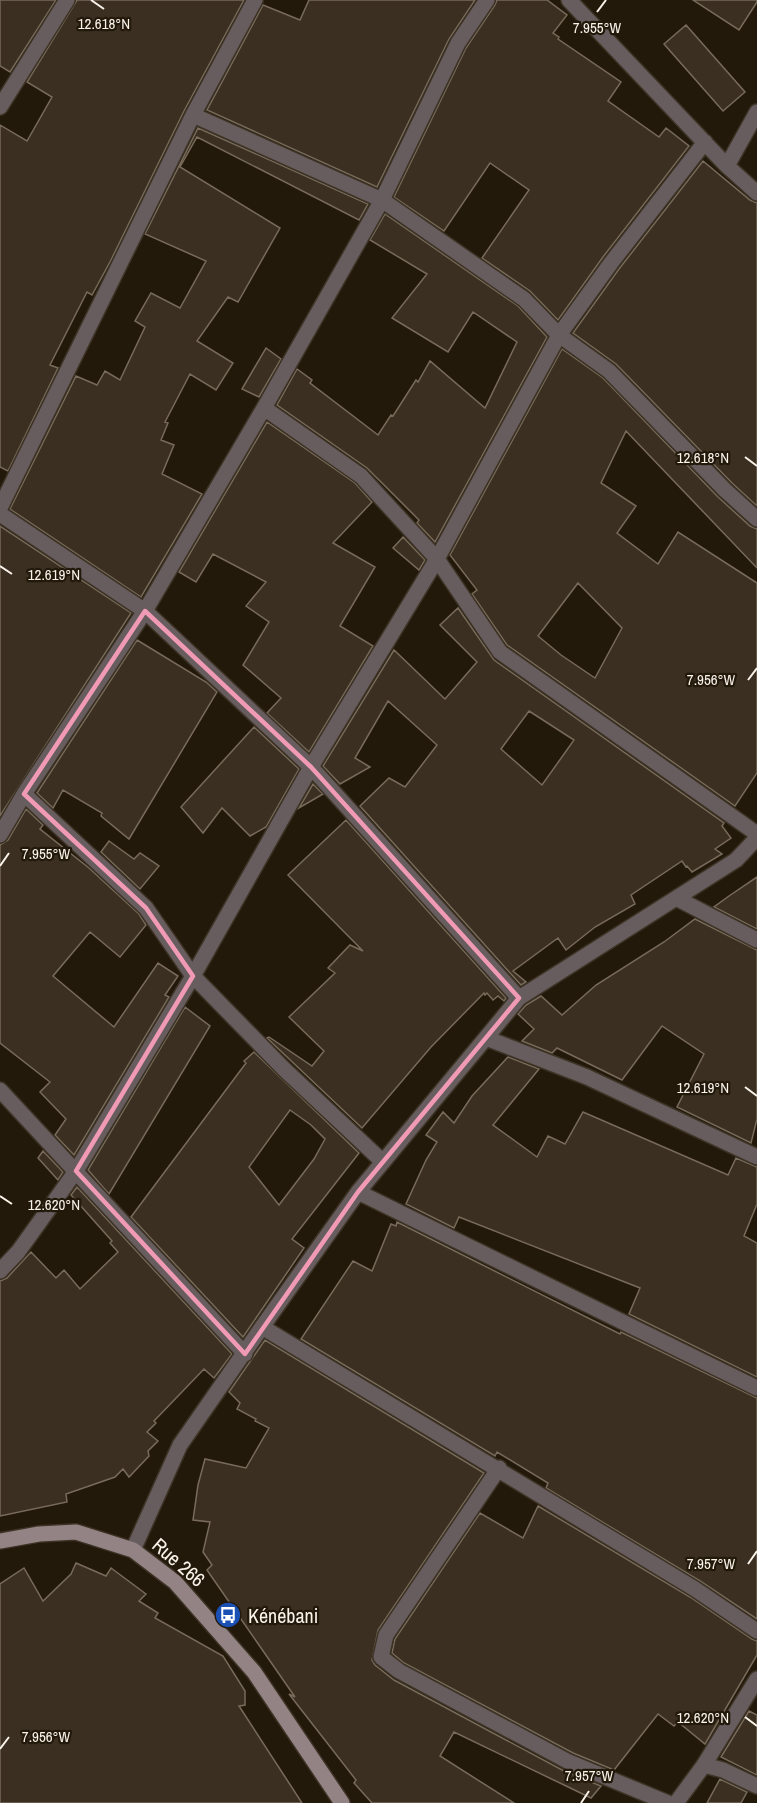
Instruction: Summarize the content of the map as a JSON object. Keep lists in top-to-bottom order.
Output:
{
  "streets": {
    "main road": ["Rue 266"]
  },
  "places": {
    "bus stop": ["Kénébani"]
  },
  "coordinates": [
    "12.618°N",
    "7.955°W",
    "12.619°N",
    "7.956°W",
    "12.620°N",
    "7.957°W"
  ]
}
